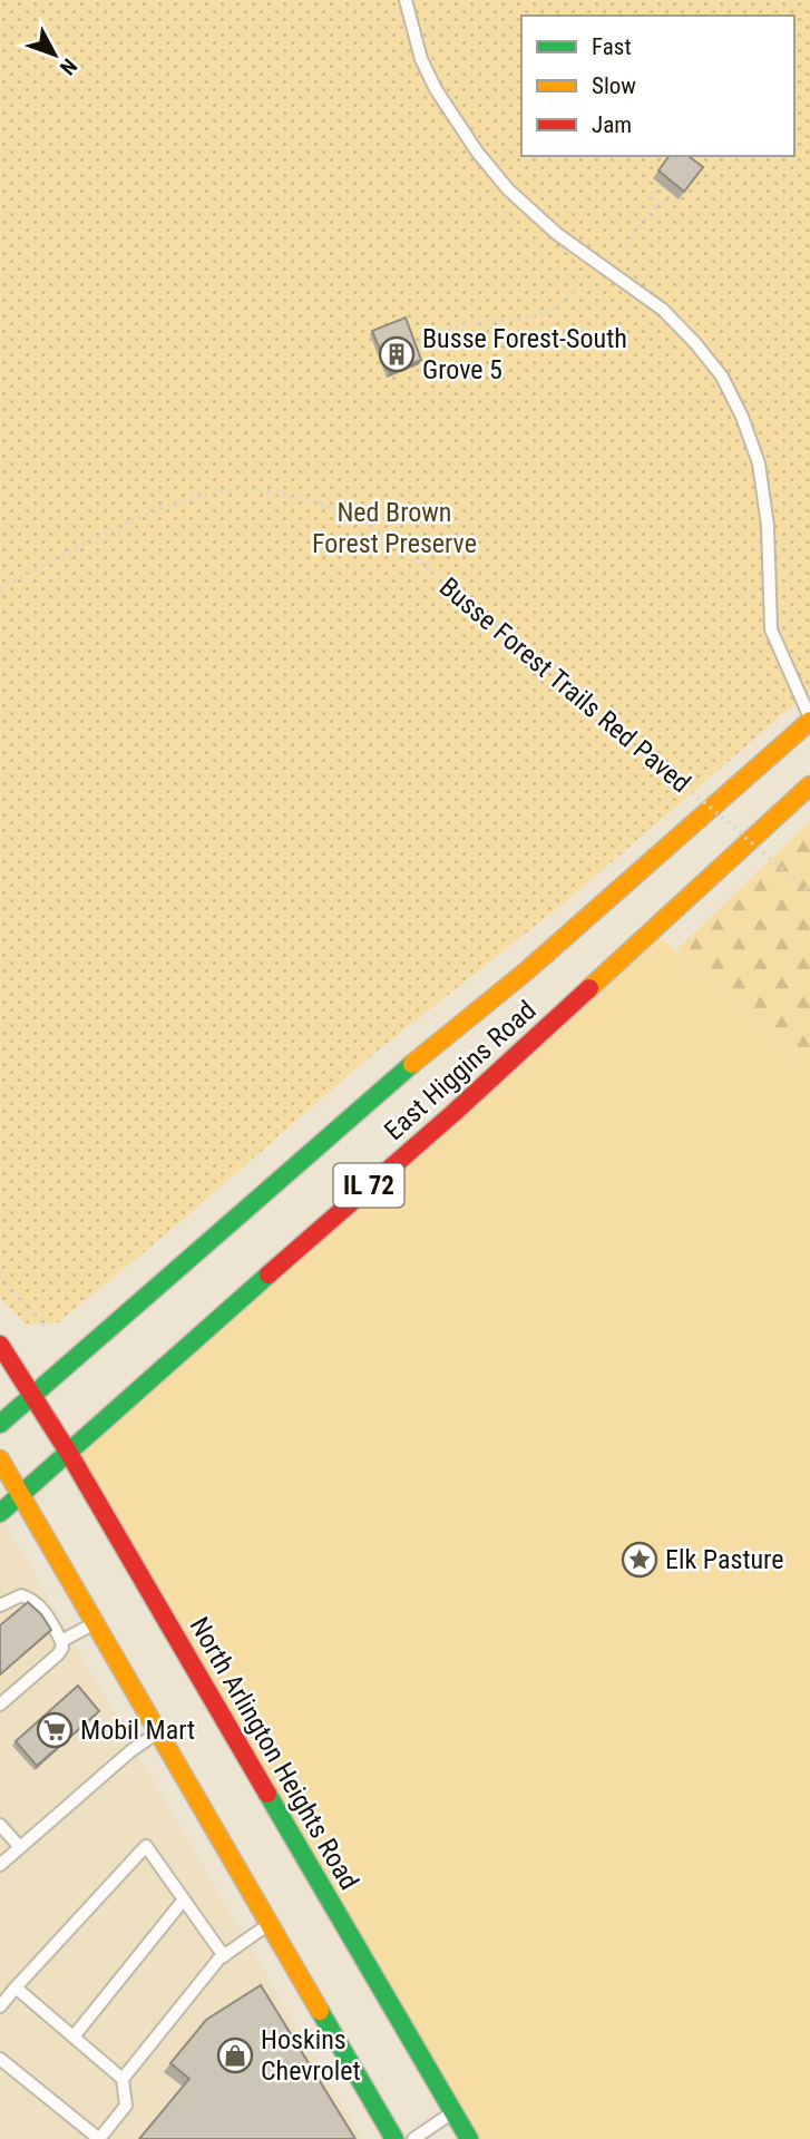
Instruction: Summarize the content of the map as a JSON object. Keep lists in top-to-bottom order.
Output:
{
  "streets": {
    "main road": ["East Higgins Road", "IL 72", "North Arlington Heights Road"],
    "path": ["Busse Forest Trails Red Paved"]
  },
  "crossings": [
    ["East Higgins Road", "North Arlington Heights Road"]
  ],
  "parks": ["Ned Brown Forest Preserve"],
  "places": {
    "building": ["Busse Forest-South Grove 5"],
    "place": ["Elk Pasture"],
    "supermarket": ["Mobil Mart"],
    "shop": ["Hoskins Chevrolet"]
  },
  "legend": ["Fast", "Slow", "Jam"],
  "north": "bottom right"
}
